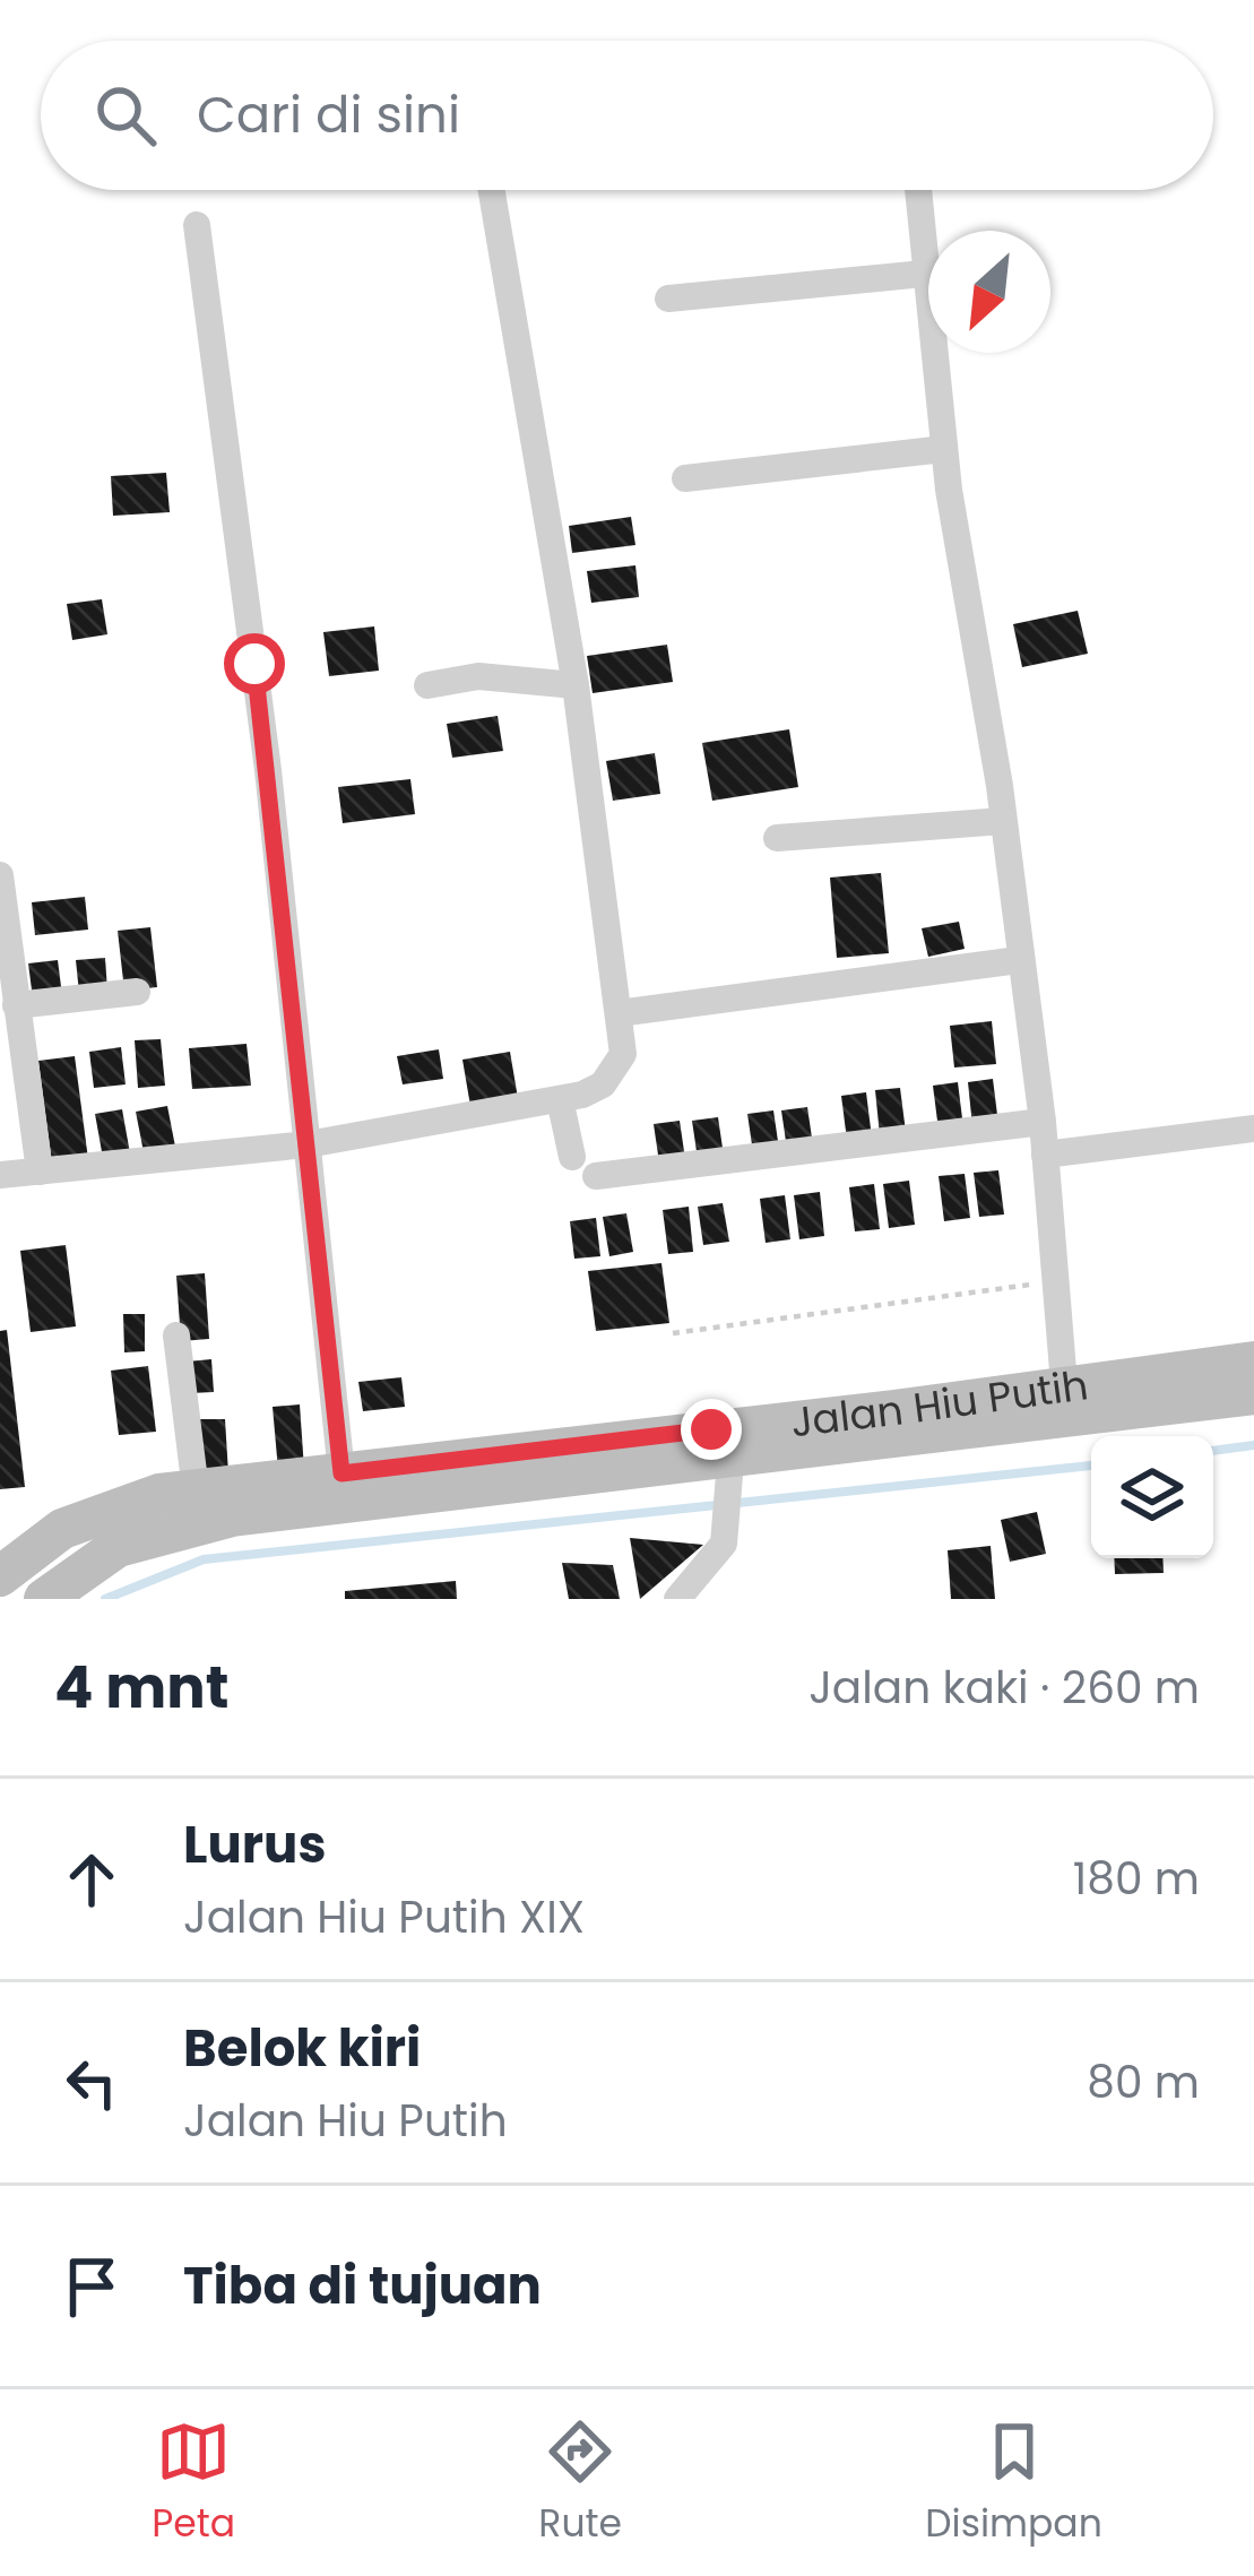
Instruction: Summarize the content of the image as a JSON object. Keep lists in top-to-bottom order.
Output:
{
  "streets": {
    "street": ["Jalan Hiu Putih"]
  },
  "north": "bottom left",
  "page": {
    "search": "Cari di sini",
    "heading": ["4 mnt", "Jalan kaki · 260 m"],
    "list": [
      ["Lurus", "Jalan Hiu Putih XIX", "180 m"],
      ["Belok kiri", "Jalan Hiu Putih", "80 m"],
      "Tiba di tujuan"
    ],
    "nav": ["Peta", "Rute", "Disimpan"]
  }
}
